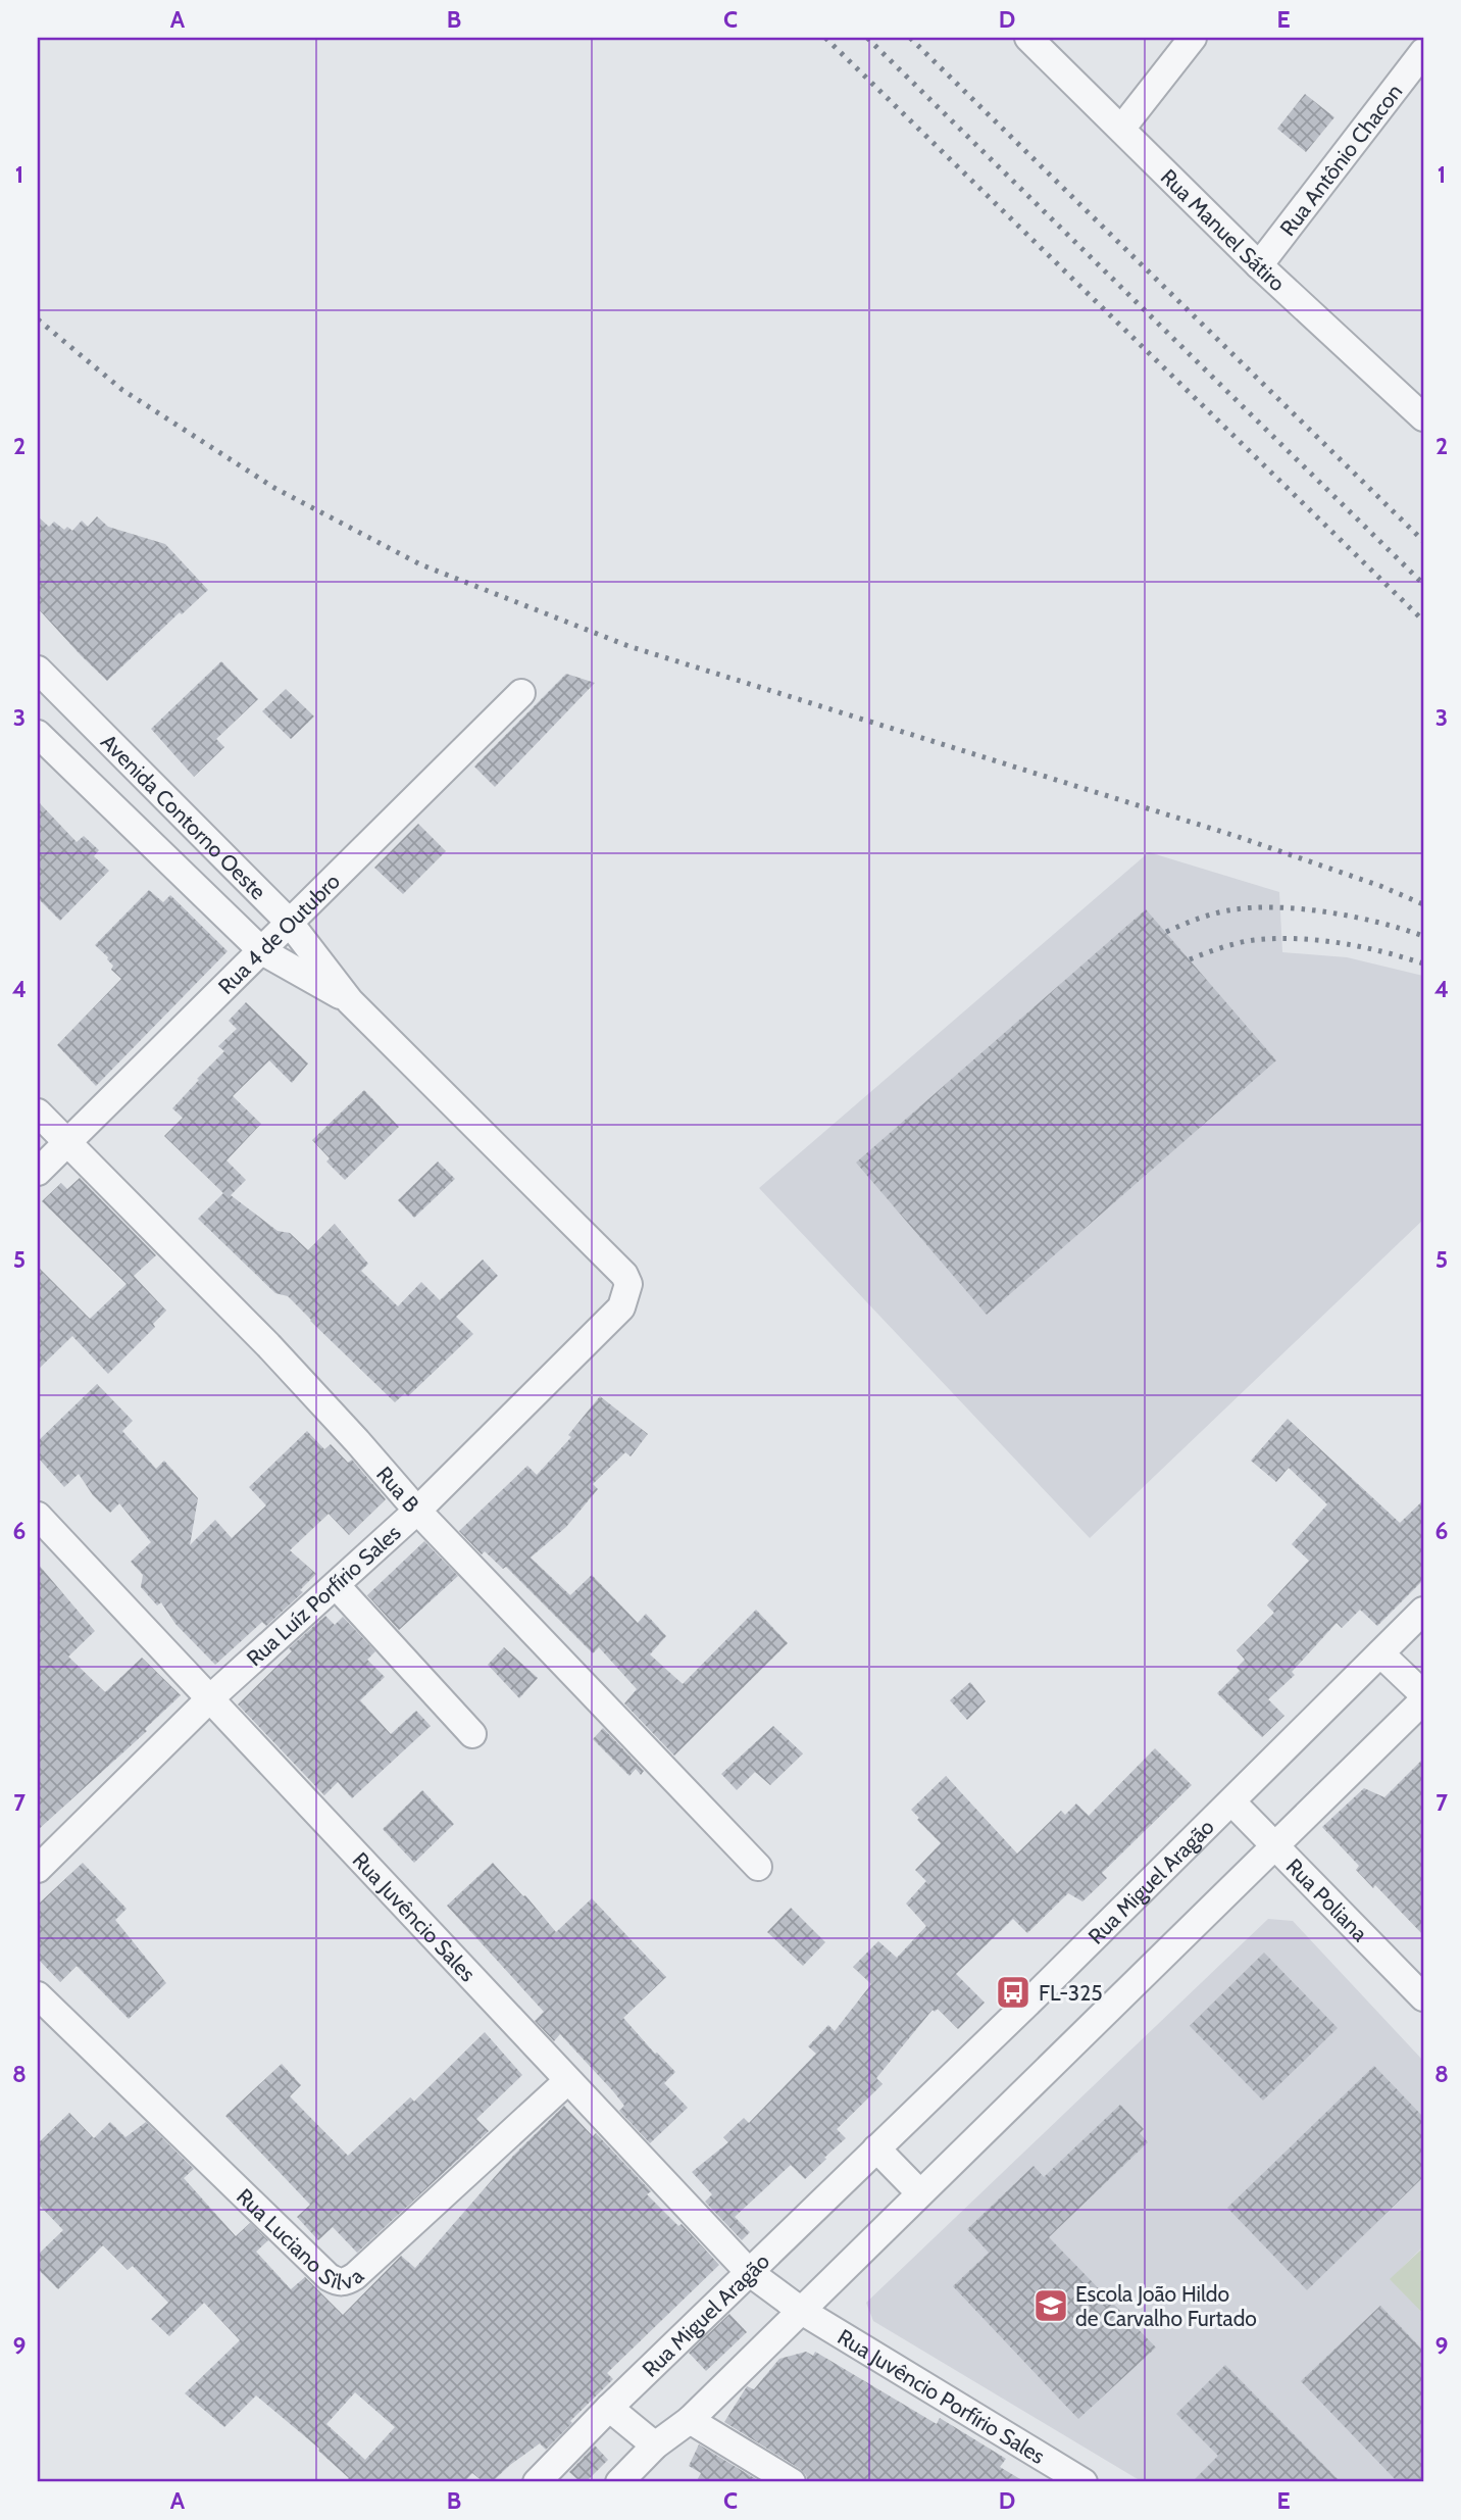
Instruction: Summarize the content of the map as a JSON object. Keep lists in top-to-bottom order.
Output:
{
  "streets": {
    "street": [
      "Rua Antônio Chacon",
      "Rua Manuel Sátiro",
      "Avenida Contorno Oeste",
      "Rua 4 de Outubro",
      "Rua B",
      "Rua Luíz Porfírio Sales",
      "Rua Miguel Aragão",
      "Rua Poliana",
      "Rua Juvêncio Sales",
      "Rua Luciano Silva",
      "Rua Juvêncio Porfírio Sales"
    ]
  },
  "crossings": [
    ["Rua Antônio Chacon", "Rua Manuel Sátiro"],
    ["Avenida Contorno Oeste", "Rua 4 de Outubro"],
    ["Avenida Contorno Oeste", "Rua Luíz Porfírio Sales"],
    ["Rua 4 de Outubro", "Rua B"],
    ["Rua B", "Rua Luíz Porfírio Sales"],
    ["Rua Luíz Porfírio Sales", "Rua Juvêncio Sales"],
    ["Rua Miguel Aragão", "Rua Poliana"],
    ["Rua Miguel Aragão", "Rua Juvêncio Sales"],
    ["Rua Juvêncio Sales", "Rua Luciano Silva"],
    ["Rua Juvêncio Sales", "Rua Juvêncio Porfírio Sales"]
  ],
  "places": {
    "bus stop": ["FL-325"],
    "school or university": ["Escola João Hildo de Carvalho Furtado"]
  },
  "grid": {
    "columns": [
      "A",
      "B",
      "C",
      "D",
      "E"
    ],
    "rows": [
      "1",
      "2",
      "3",
      "4",
      "5",
      "6",
      "7",
      "8",
      "9"
    ]
  }
}
